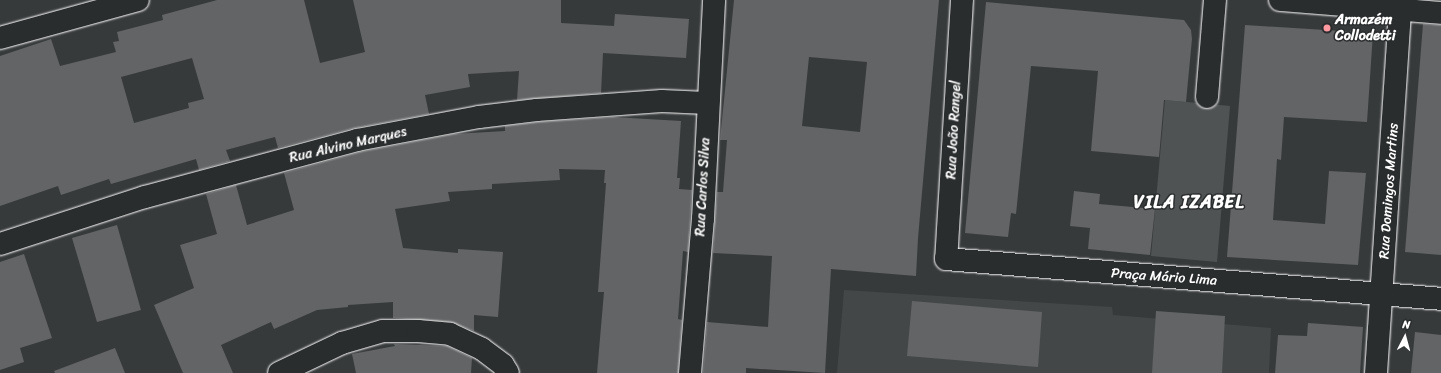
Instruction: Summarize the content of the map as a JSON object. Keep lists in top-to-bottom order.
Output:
{
  "streets": {
    "street": [
      "Rua João Rangel",
      "Rua Alvino Marques",
      "Rua Carlos Silva",
      "Rua Domingos Martins",
      "Praça Mário Lima"
    ]
  },
  "crossings": [
    ["Rua João Rangel", "Praça Mário Lima"],
    ["Rua Alvino Marques", "Rua Carlos Silva"],
    ["Rua Domingos Martins", "Praça Mário Lima"]
  ],
  "districts": ["VILA IZABEL"],
  "places": ["Armazém Collodetti"],
  "north": "top"
}
